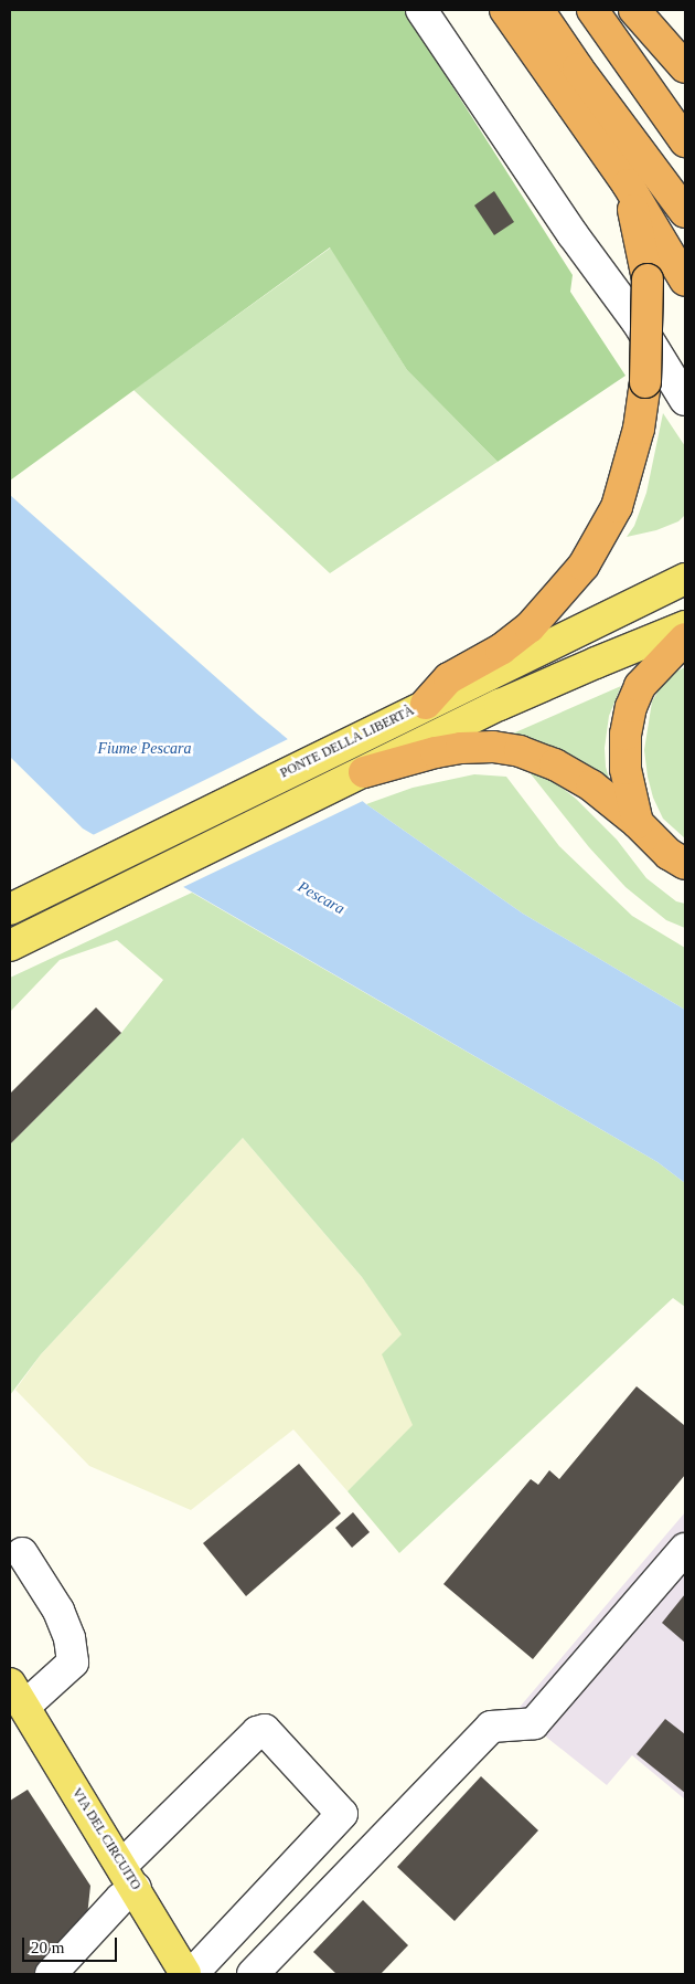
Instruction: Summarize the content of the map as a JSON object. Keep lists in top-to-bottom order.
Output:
{
  "streets": {
    "main road": ["PONTE DELLA LIBERTÀ", "VIA DEL CIRCUITO"]
  },
  "water": ["Fiume Pescara", "Pescara"],
  "scale_bar": "20 m"
}
